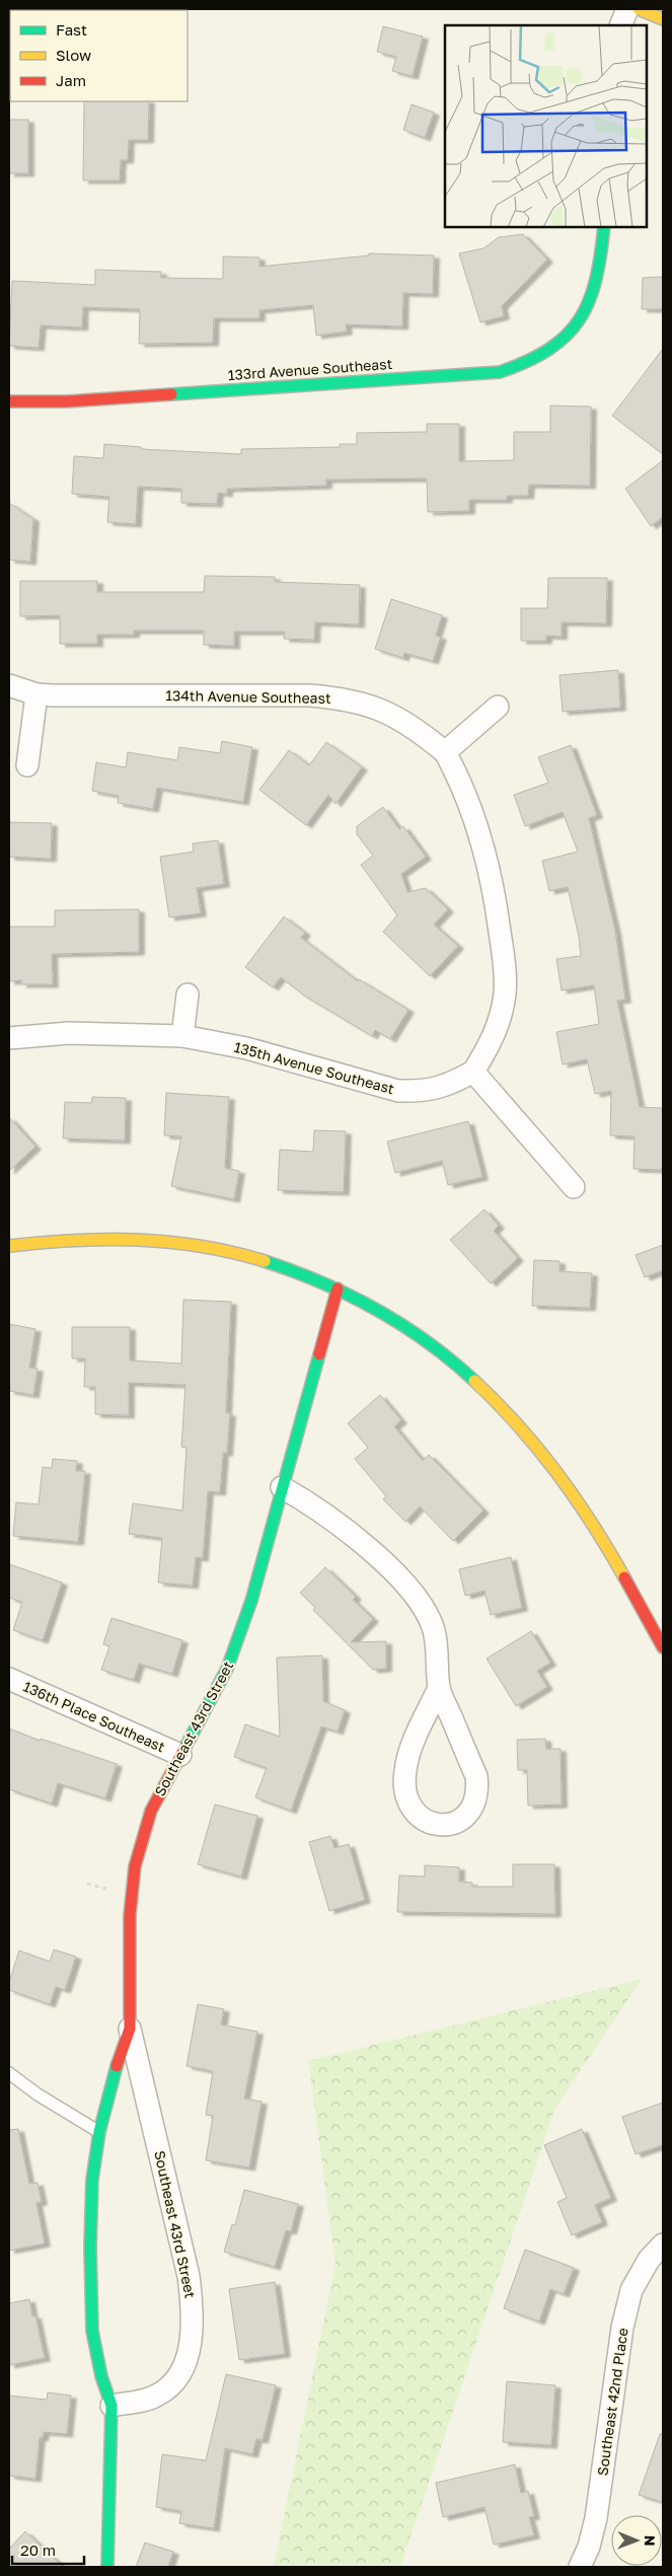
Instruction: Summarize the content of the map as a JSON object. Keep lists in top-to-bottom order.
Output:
{
  "streets": {
    "street": [
      "133rd Avenue Southeast",
      "134th Avenue Southeast",
      "135th Avenue Southeast",
      "136th Place Southeast",
      "Southeast 43rd Street",
      "Southeast 42nd Place"
    ]
  },
  "crossings": [
    ["136th Place Southeast", "Southeast 43rd Street"]
  ],
  "legend": ["Fast", "Slow", "Jam"],
  "scale_bar": "20 m",
  "north": "right"
}
